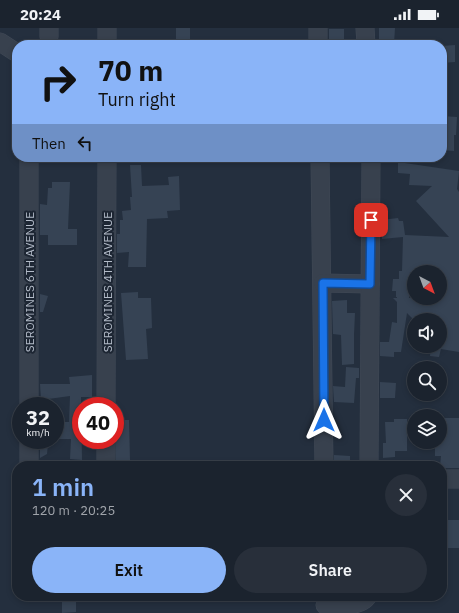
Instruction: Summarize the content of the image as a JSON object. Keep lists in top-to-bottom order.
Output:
{
  "streets": {
    "street": ["SEROMINES 6TH AVENUE", "SEROMINES 4TH AVENUE"]
  },
  "north": "bottom right",
  "page": {
    "status": "20:24",
    "turn": ["70 m", "Turn right"],
    "then": "Then",
    "speed": "32 km/h",
    "limit": "40",
    "heading": ["1 min", "120 m · 20:25"],
    "buttons": ["Exit", "Share"]
  }
}
